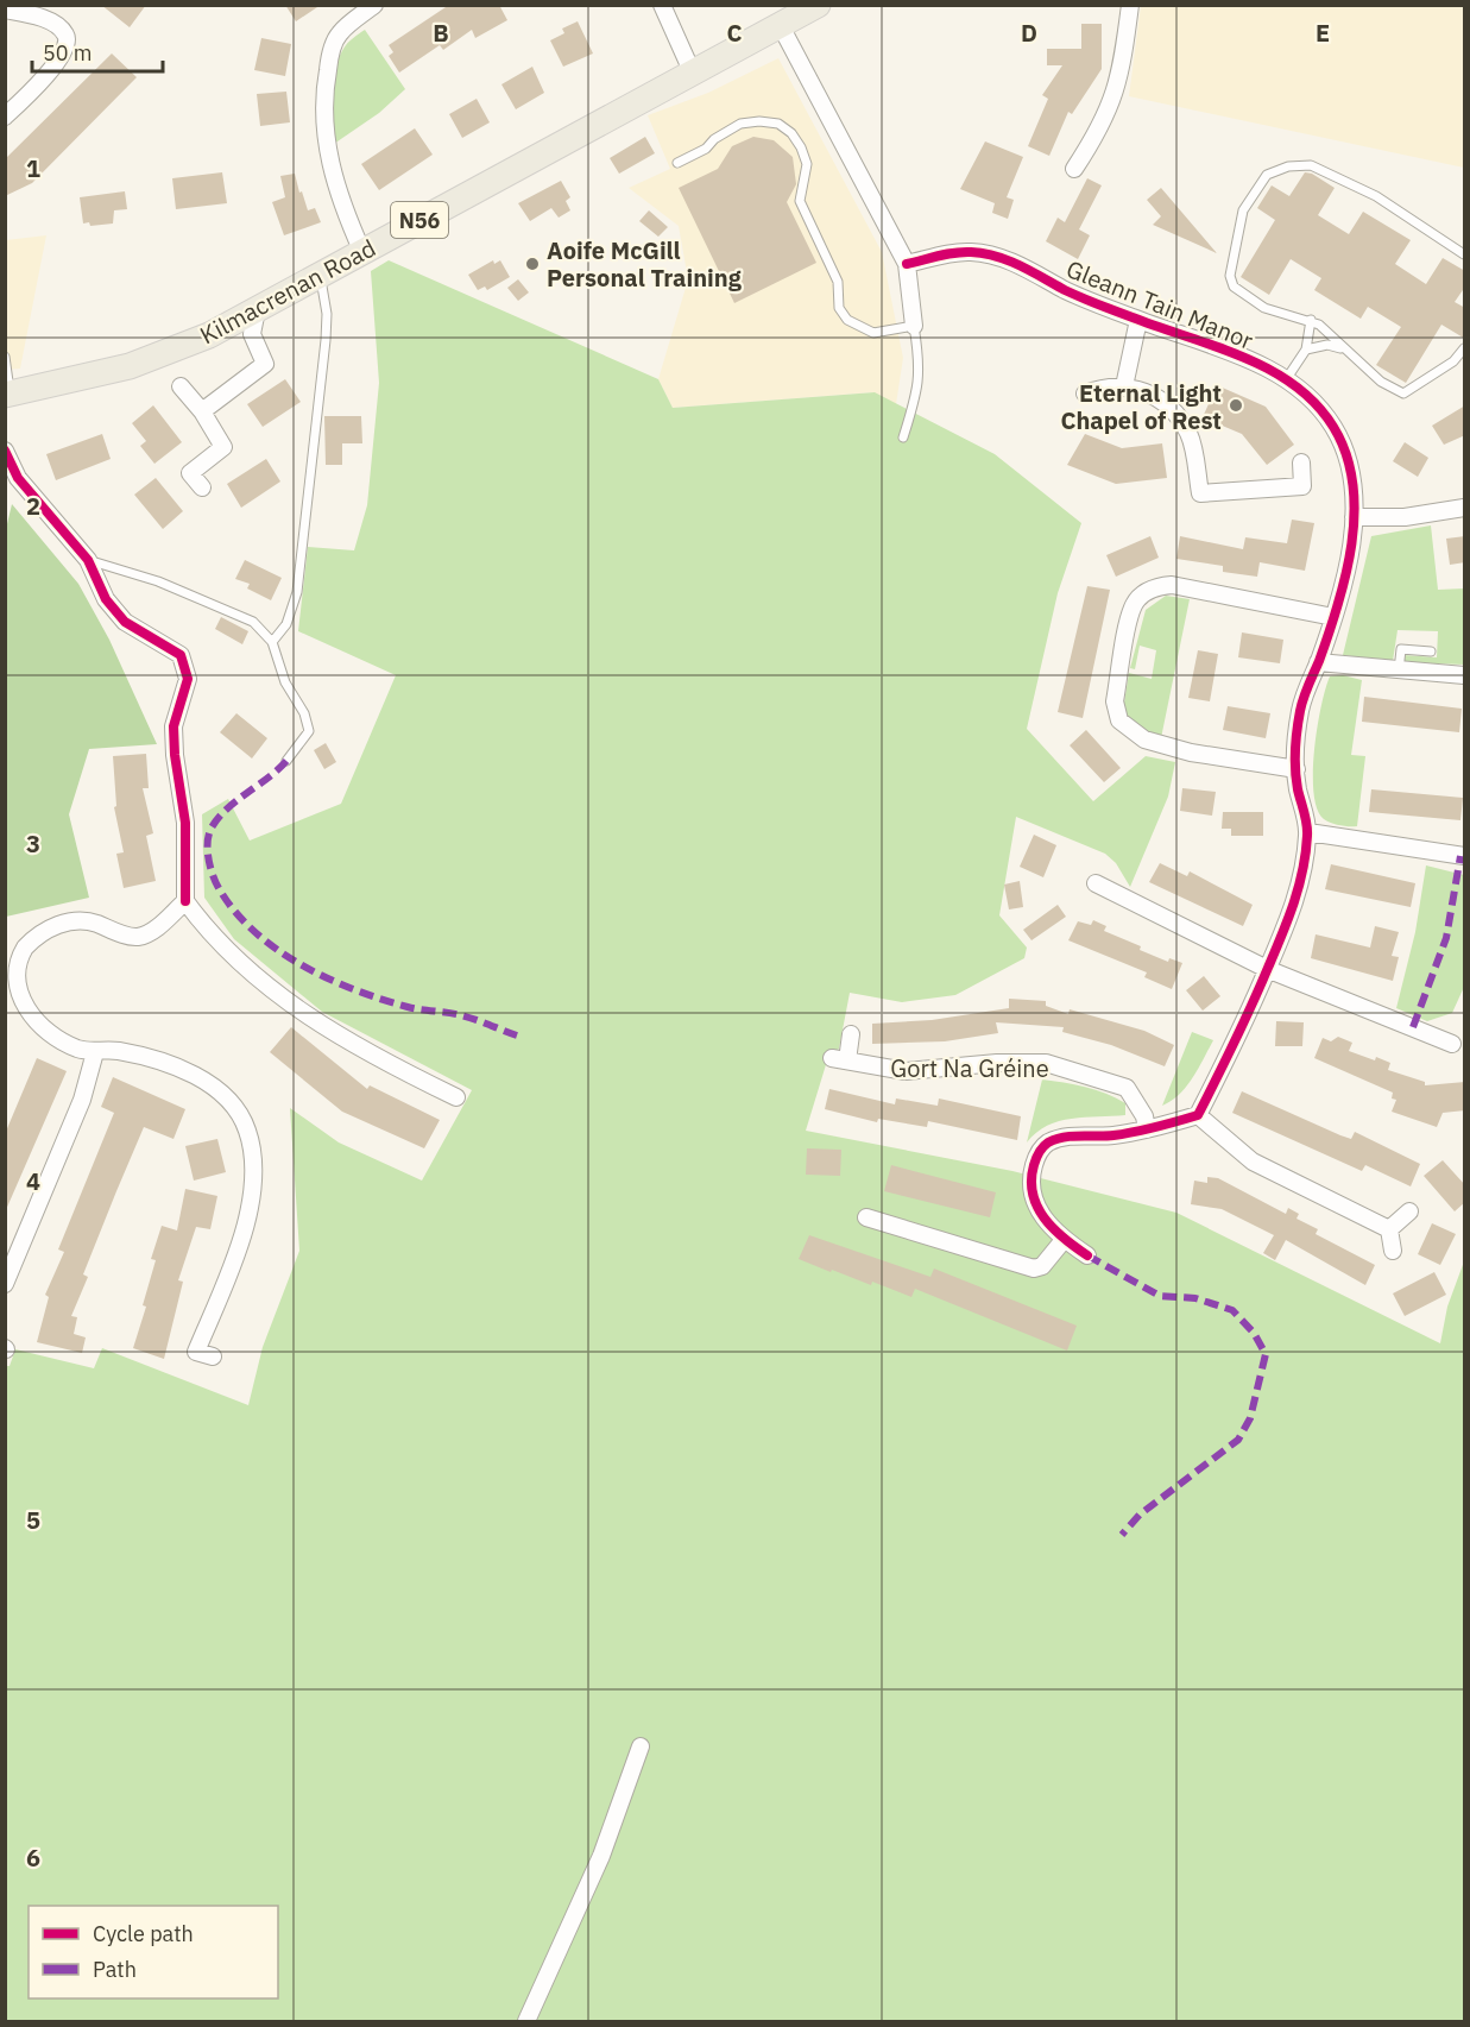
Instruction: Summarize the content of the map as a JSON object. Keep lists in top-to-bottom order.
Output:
{
  "streets": {
    "main road": ["N56", "Kilmacrenan Road"],
    "street": ["Gleann Tain Manor", "Gort Na Gréine"]
  },
  "places": ["Aoife McGill Personal Training", "Eternal Light Chapel of Rest"],
  "legend": ["Cycle path", "Path"],
  "scale_bar": "50 m",
  "grid": {
    "columns": [
      "B",
      "C",
      "D",
      "E"
    ],
    "rows": [
      "1",
      "2",
      "3",
      "4",
      "5",
      "6"
    ]
  }
}
